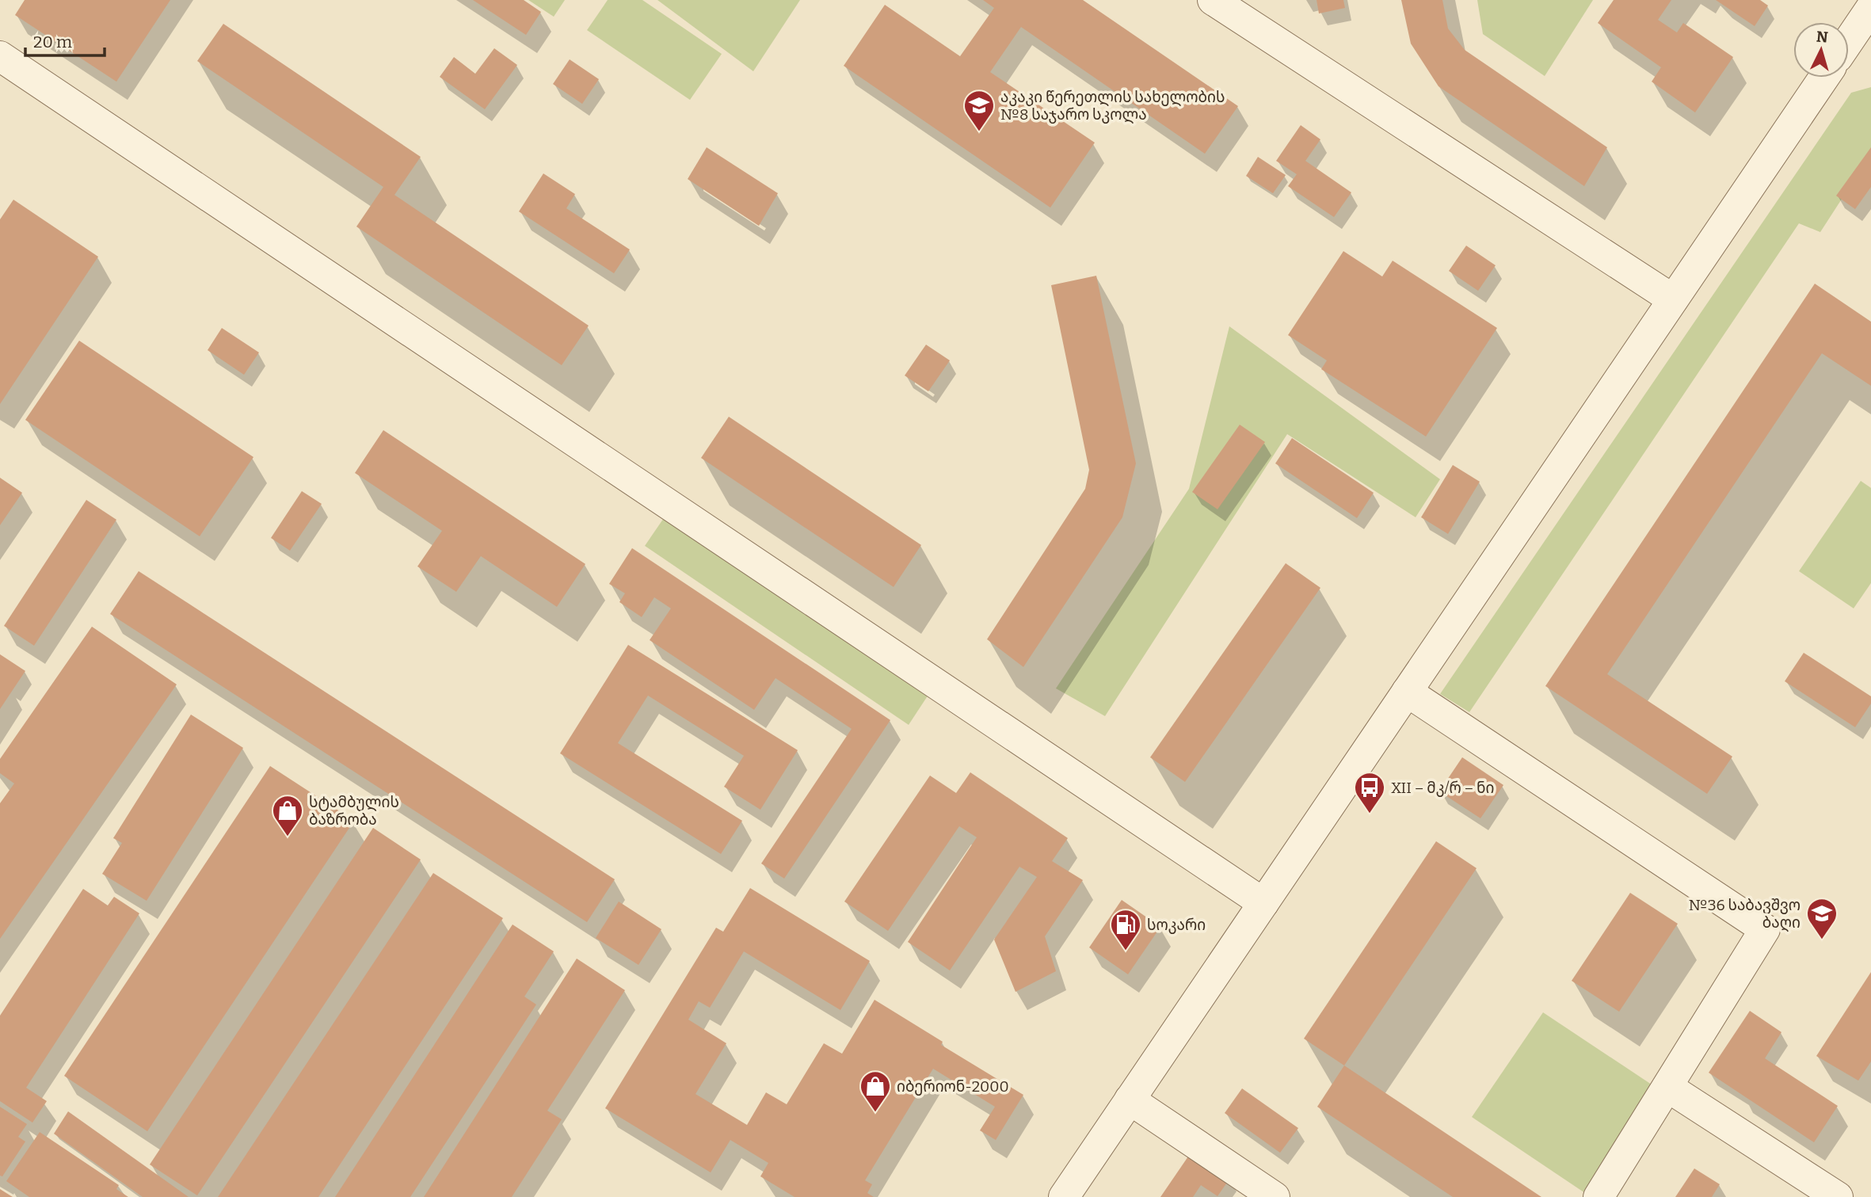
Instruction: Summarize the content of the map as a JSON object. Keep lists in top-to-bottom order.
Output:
{
  "places": {
    "school or university": ["აკაკი წერეთლის სახელობის №8 საჯარო სკოლა", "№36 საბავშვო ბაღი"],
    "bus stop": ["XII – მკ/რ – ნი"],
    "shop": ["სტამბულის ბაზრობა", "იბერიონ-2000"],
    "fuel station": ["სოკარი"]
  },
  "scale_bar": "20 m",
  "north": "top"
}
